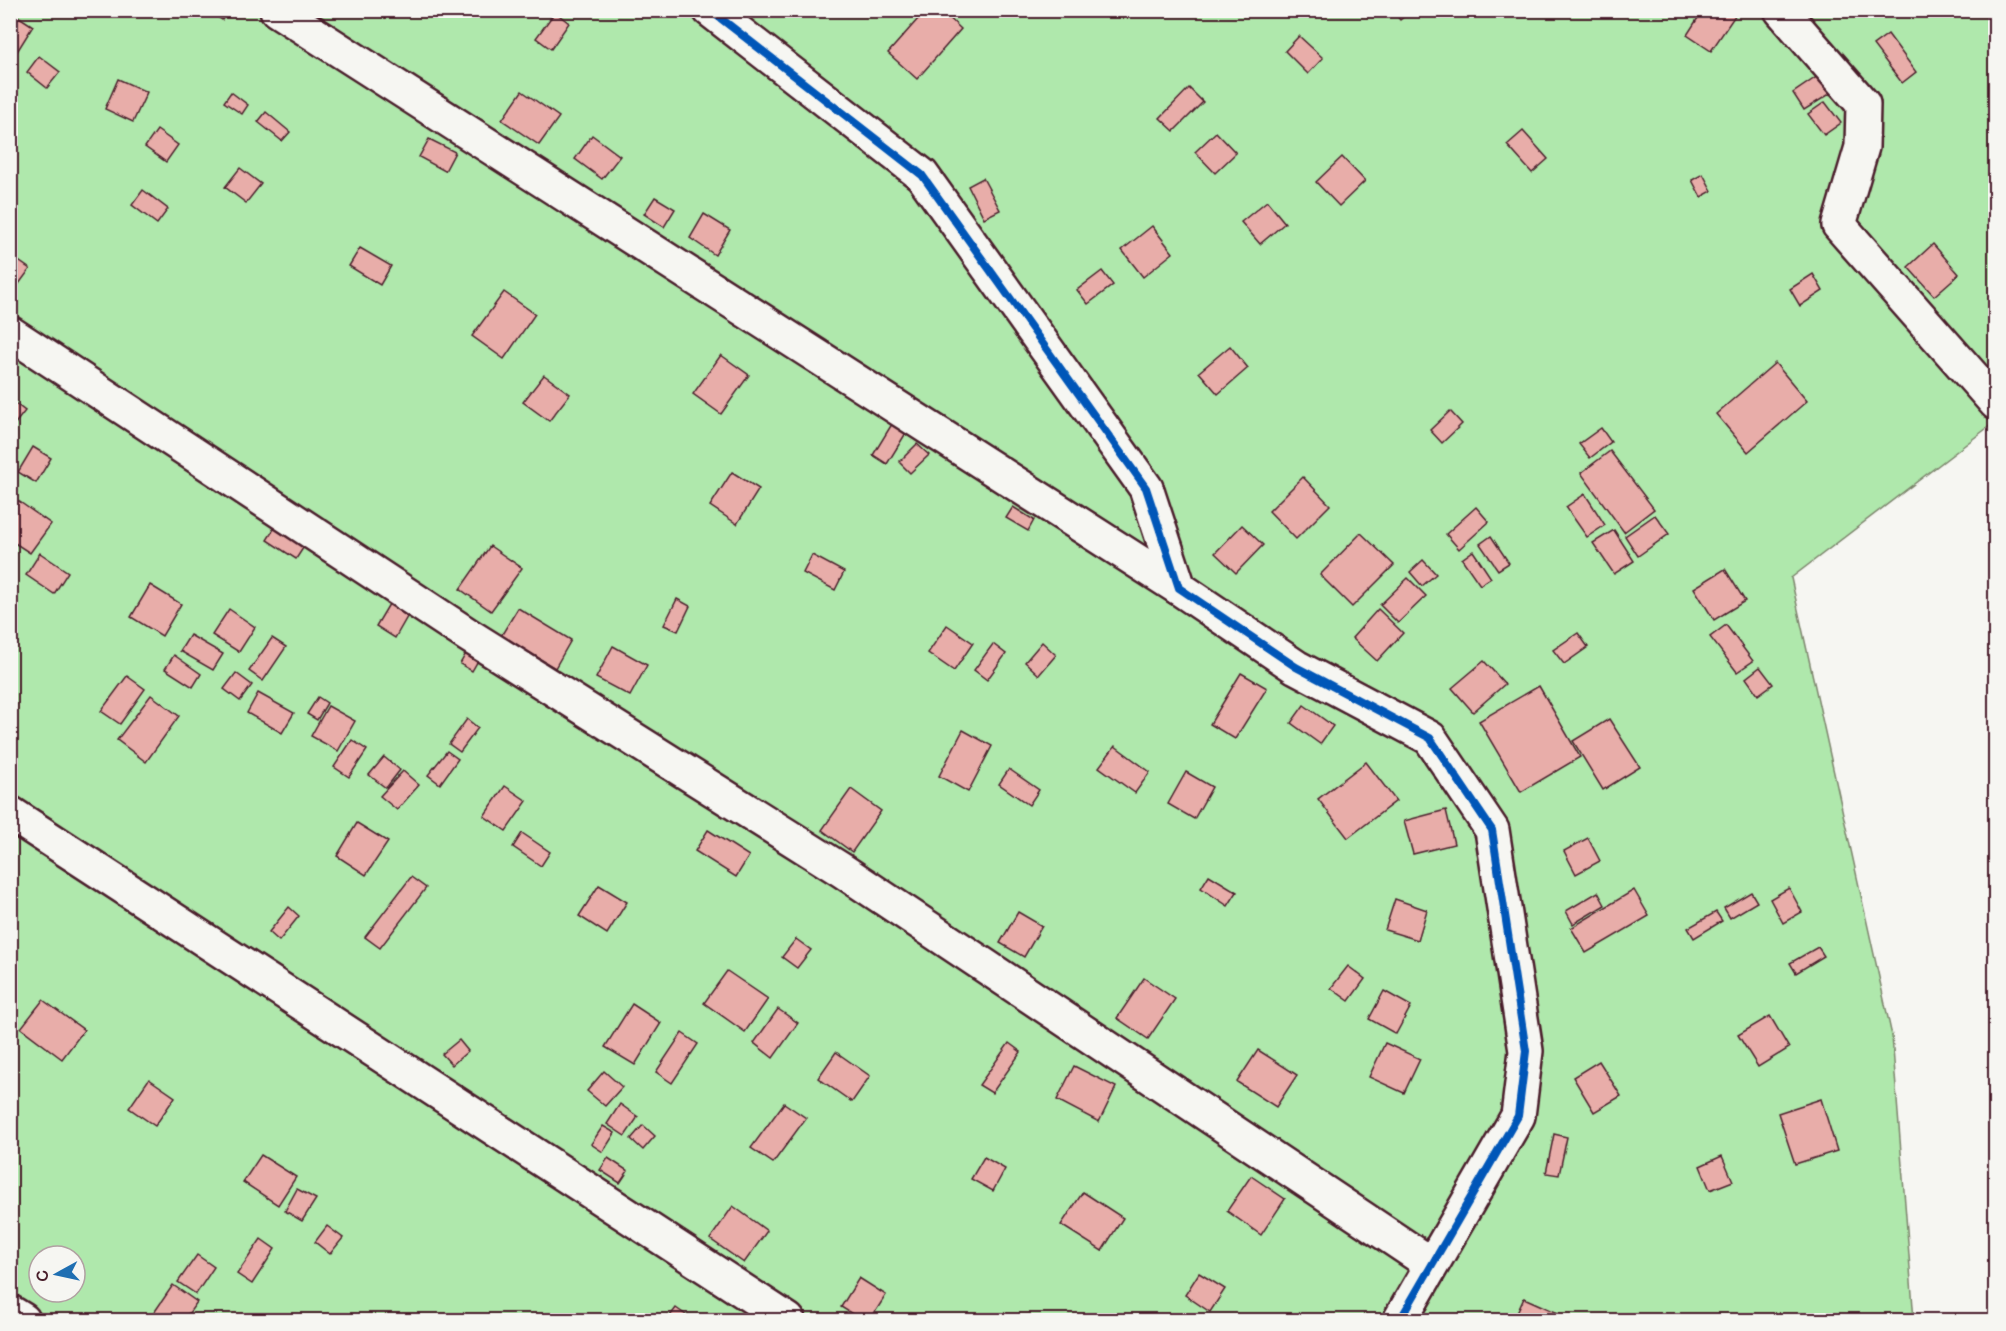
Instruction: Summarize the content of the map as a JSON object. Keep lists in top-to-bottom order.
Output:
{
  "north": "left"
}
